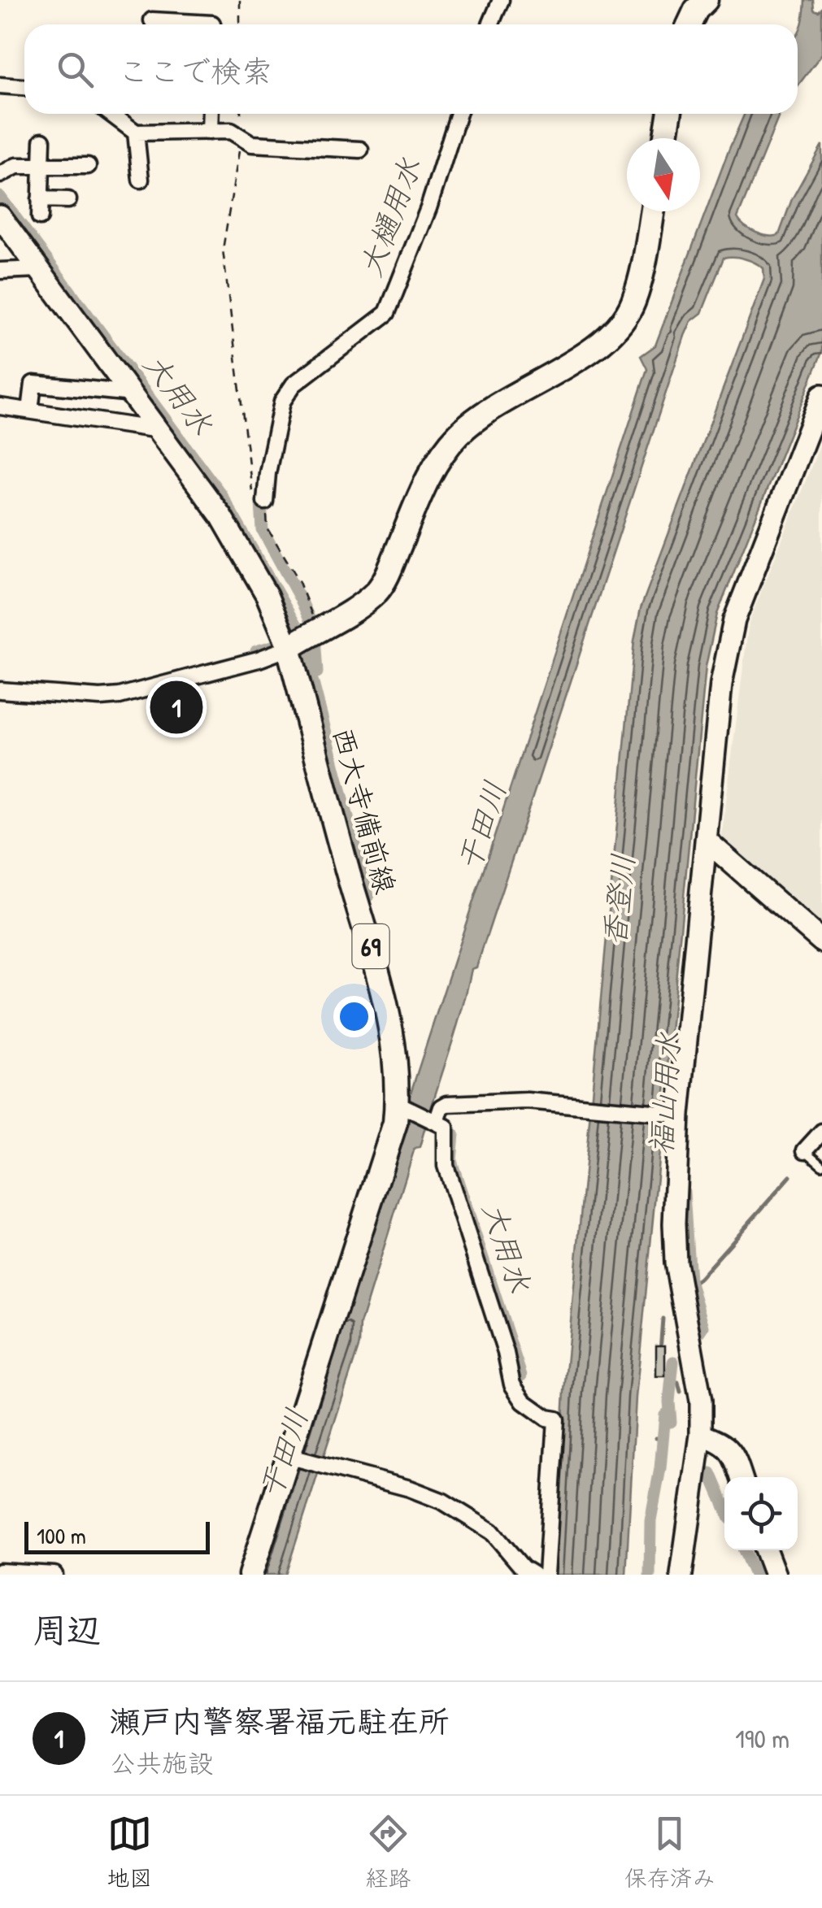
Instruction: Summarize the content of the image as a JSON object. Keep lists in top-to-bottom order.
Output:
{
  "streets": {
    "main road": ["西大寺備前線", "69"]
  },
  "water": [
    "大樋用水",
    "大用水",
    "干田川",
    "香登川",
    "福山用水"
  ],
  "scale_bar": "100 m",
  "north": "bottom",
  "page": {
    "search": "ここで検索",
    "pins": "1",
    "scale": "100 m",
    "heading": "周辺",
    "list": [
      {
        "mark": "1",
        "name": "瀬戸内警察署福元駐在所",
        "note": "公共施設",
        "value": "190 m"
      }
    ],
    "nav": ["地図", "経路", "保存済み"]
  }
}
